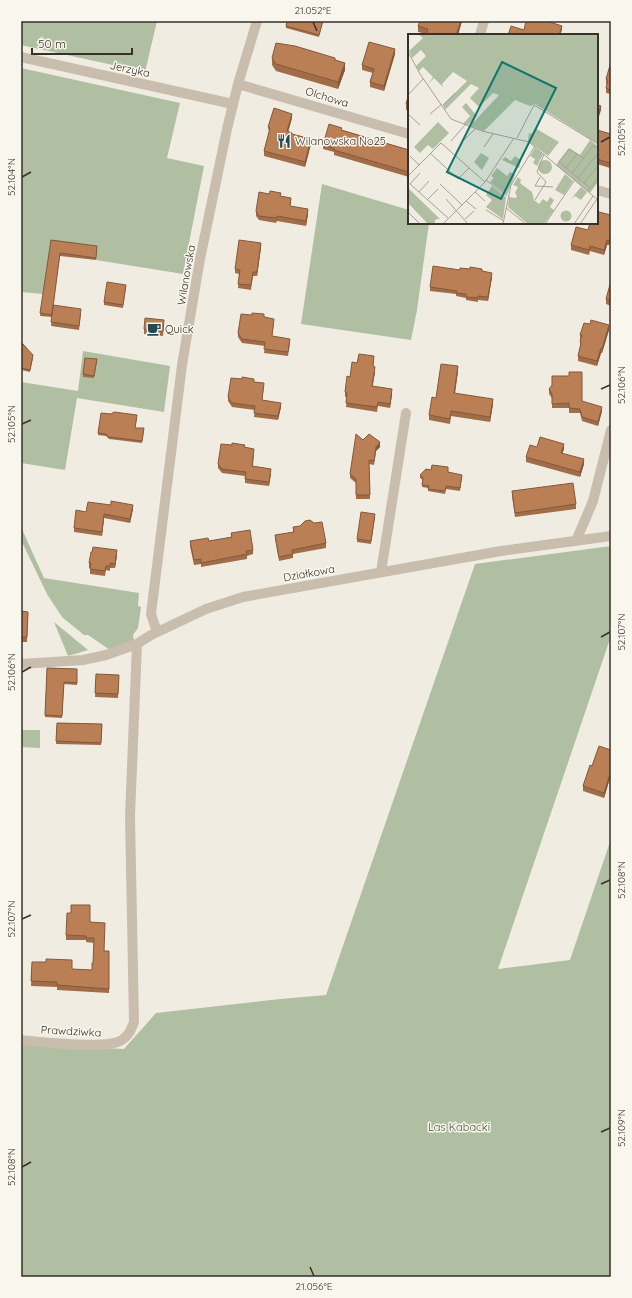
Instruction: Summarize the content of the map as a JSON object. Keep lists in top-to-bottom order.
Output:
{
  "streets": {
    "street": [
      "Jerzyka",
      "Olchowa",
      "Wilanowska",
      "Działkowa",
      "Prawdziwka"
    ]
  },
  "crossings": [
    ["Jerzyka", "Wilanowska"],
    ["Olchowa", "Wilanowska"],
    ["Wilanowska", "Działkowa"],
    ["Działkowa", "Prawdziwka"]
  ],
  "parks": ["Las Kabacki"],
  "places": {
    "restaurant": ["Wilanowska No25"],
    "cafe": ["Quick"]
  },
  "scale_bar": "50 m",
  "coordinates": [
    "21.052°E",
    "52.105°N",
    "52.104°N",
    "52.106°N",
    "52.107°N",
    "52.108°N",
    "52.109°N",
    "21.056°E"
  ]
}
